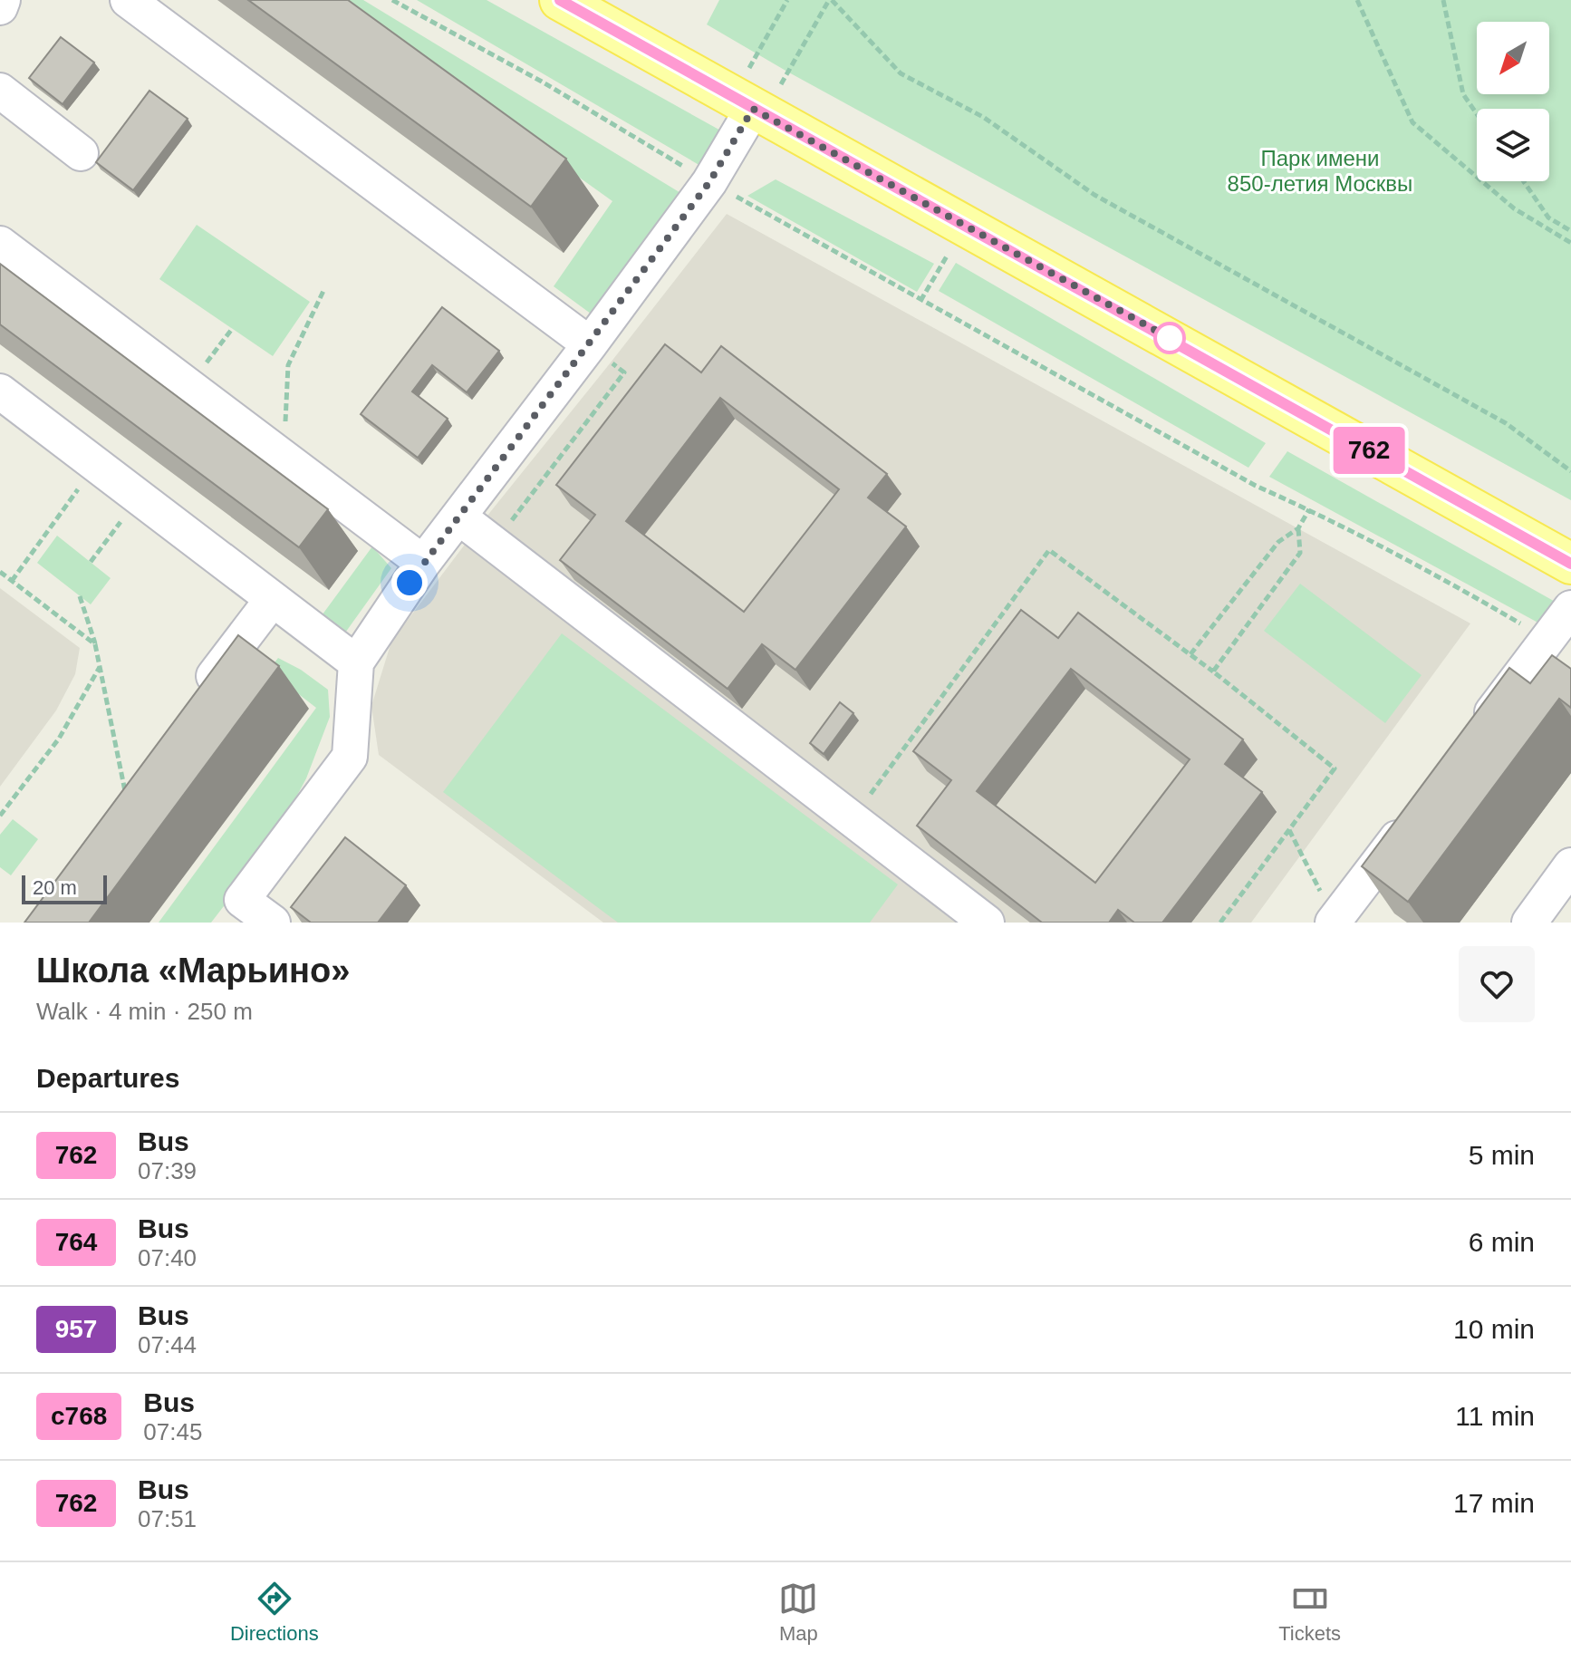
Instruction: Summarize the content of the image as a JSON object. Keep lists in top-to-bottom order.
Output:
{
  "parks": ["Парк имени 850-летия Москвы"],
  "lines": ["bus line 762"],
  "scale_bar": "20 m",
  "north": "bottom left",
  "page": {
    "on_map": "762",
    "scale": "20 m",
    "heading": [
      ["Школа «Марьино»", "Walk · 4 min · 250 m"],
      "Departures"
    ],
    "list": [
      {
        "mark": "762",
        "name": "Bus",
        "note": "07:39",
        "value": "5 min"
      },
      {
        "mark": "764",
        "name": "Bus",
        "note": "07:40",
        "value": "6 min"
      },
      {
        "mark": "957",
        "name": "Bus",
        "note": "07:44",
        "value": "10 min"
      },
      {
        "mark": "с768",
        "name": "Bus",
        "note": "07:45",
        "value": "11 min"
      },
      {
        "mark": "762",
        "name": "Bus",
        "note": "07:51",
        "value": "17 min"
      }
    ],
    "tabs": ["Directions", "Map", "Tickets"]
  }
}
